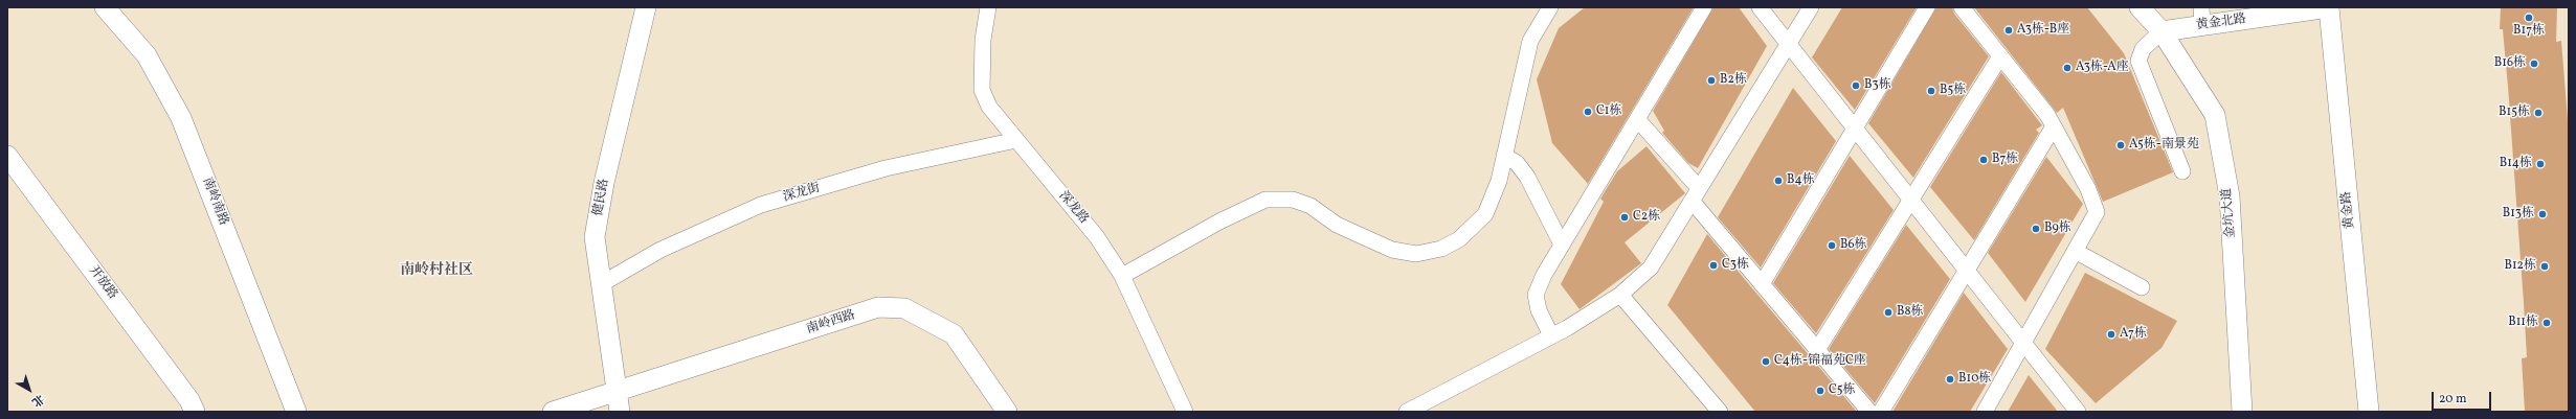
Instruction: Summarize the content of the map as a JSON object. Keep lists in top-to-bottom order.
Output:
{
  "streets": {
    "street": [
      "黄金北路",
      "深龙街",
      "健民路",
      "南岭南路",
      "深龙路",
      "黄金路",
      "金坑大道",
      "开放路",
      "南岭西路"
    ]
  },
  "crossings": [
    ["黄金北路", "黄金路"],
    ["黄金北路", "金坑大道"],
    ["深龙街", "健民路"],
    ["深龙街", "深龙路"],
    ["健民路", "南岭西路"]
  ],
  "districts": ["南岭村社区"],
  "places": [
    "B17栋",
    "A3栋-B座",
    "B16栋",
    "A3栋-A座",
    "B2栋",
    "B3栋",
    "B5栋",
    "C1栋",
    "B15栋",
    "A5栋-南景苑",
    "B7栋",
    "B14栋",
    "B4栋",
    "B13栋",
    "C2栋",
    "B9栋",
    "B6栋",
    "C3栋",
    "B12栋",
    "B8栋",
    "B11栋",
    "A7栋",
    "C4栋-锦福苑C座",
    "B10栋",
    "C5栋"
  ],
  "scale_bar": "20 m",
  "north": "bottom right"
}
